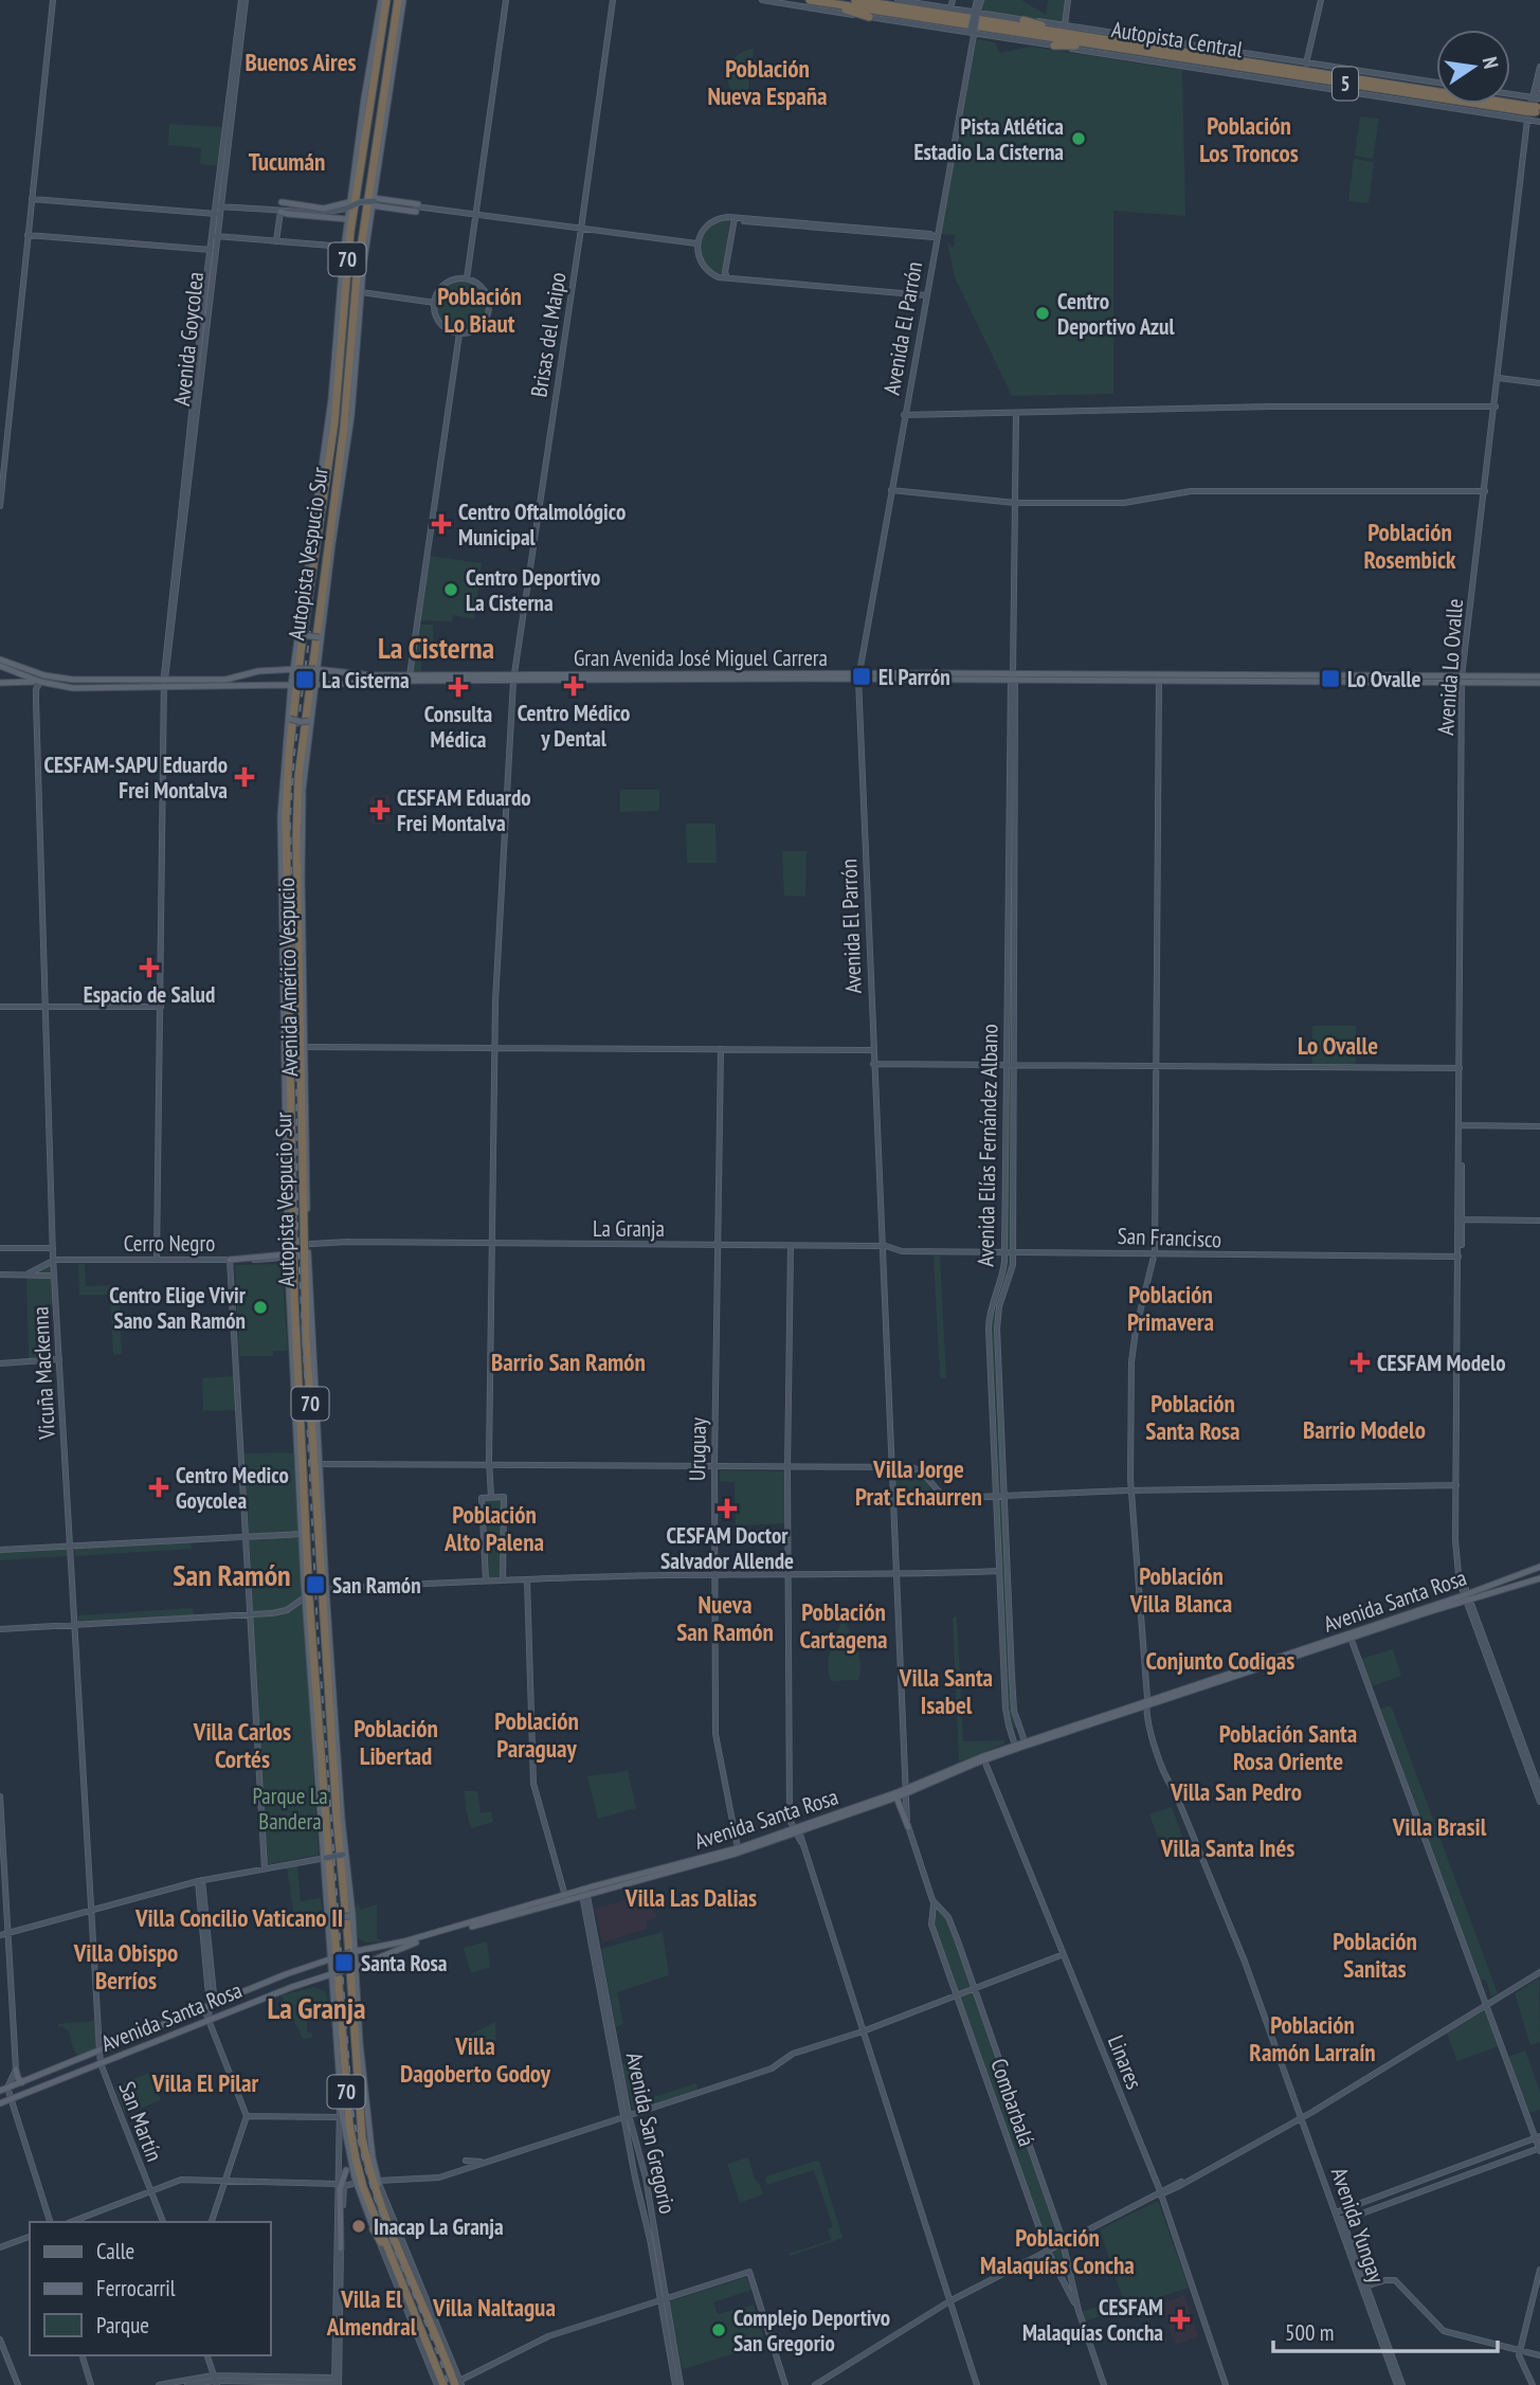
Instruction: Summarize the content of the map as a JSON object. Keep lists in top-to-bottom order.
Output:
{
  "streets": {
    "highway": [
      "Autopista Central",
      "5",
      "70",
      "Autopista Vespucio Sur"
    ],
    "main road": ["Gran Avenida José Miguel Carrera", "Avenida Américo Vespucio", "Avenida Santa Rosa"],
    "street": [
      "Avenida El Parrón",
      "Brisas del Maipo",
      "Avenida Goycolea",
      "Avenida Lo Ovalle",
      "Avenida Elías Fernández Albano",
      "La Granja",
      "San Francisco",
      "Cerro Negro",
      "Vicuña Mackenna",
      "Uruguay",
      "Linares",
      "Combarbalá",
      "San Martín",
      "Avenida San Gregorio",
      "Avenida Yungay"
    ]
  },
  "crossings": [
    ["Autopista Central", "Avenida Lo Ovalle"],
    ["Avenida El Parrón", "Gran Avenida José Miguel Carrera"],
    ["Avenida El Parrón", "La Granja"],
    ["Avenida El Parrón", "San Francisco"],
    ["Avenida El Parrón", "Avenida Santa Rosa"],
    ["Avenida El Parrón", "Combarbalá"],
    ["Brisas del Maipo", "Gran Avenida José Miguel Carrera"],
    ["Brisas del Maipo", "La Granja"],
    ["Avenida Goycolea", "Gran Avenida José Miguel Carrera"],
    ["Avenida Goycolea", "Cerro Negro"],
    ["Autopista Vespucio Sur", "Avenida Américo Vespucio"],
    ["Gran Avenida José Miguel Carrera", "Avenida Lo Ovalle"],
    ["Gran Avenida José Miguel Carrera", "Avenida Américo Vespucio"],
    ["Gran Avenida José Miguel Carrera", "Avenida Elías Fernández Albano"],
    ["Gran Avenida José Miguel Carrera", "Vicuña Mackenna"],
    ["Gran Avenida José Miguel Carrera", "Avenida Yungay"],
    ["Avenida Lo Ovalle", "San Francisco"],
    ["Avenida Lo Ovalle", "Avenida Santa Rosa"],
    ["Avenida Américo Vespucio", "Avenida Santa Rosa"],
    ["Avenida Elías Fernández Albano", "San Francisco"],
    ["Avenida Elías Fernández Albano", "Avenida Santa Rosa"],
    ["La Granja", "San Francisco"],
    ["La Granja", "Uruguay"],
    ["San Francisco", "Avenida Yungay"],
    ["Cerro Negro", "Vicuña Mackenna"],
    ["Vicuña Mackenna", "Avenida Santa Rosa"],
    ["Vicuña Mackenna", "San Martín"],
    ["Uruguay", "Avenida Santa Rosa"],
    ["Avenida Santa Rosa", "Linares"],
    ["Avenida Santa Rosa", "Combarbalá"],
    ["Avenida Santa Rosa", "San Martín"],
    ["Avenida Santa Rosa", "Avenida San Gregorio"],
    ["Avenida Santa Rosa", "Avenida Yungay"]
  ],
  "districts": [
    "Buenos Aires",
    "Población Nueva España",
    "Población Los Troncos",
    "Tucumán",
    "Población Lo Biaut",
    "Población Rosembick",
    "La Cisterna",
    "Lo Ovalle",
    "Población Primavera",
    "Barrio San Ramón",
    "Población Santa Rosa",
    "Barrio Modelo",
    "Villa Jorge Prat Echaurren",
    "Población Alto Palena",
    "San Ramón",
    "Población Villa Blanca",
    "Nueva San Ramón",
    "Población Cartagena",
    "Conjunto Codigas",
    "Villa Santa Isabel",
    "Población Paraguay",
    "Población Libertad",
    "Villa Carlos Cortés",
    "Población Santa Rosa Oriente",
    "Villa San Pedro",
    "Villa Brasil",
    "Villa Santa Inés",
    "Villa Las Dalias",
    "Villa Concilio Vaticano II",
    "Población Sanitas",
    "Villa Obispo Berríos",
    "La Granja",
    "Población Ramón Larraín",
    "Villa Dagoberto Godoy",
    "Villa El Pilar",
    "Población Malaquías Concha",
    "Villa El Almendral",
    "Villa Naltagua"
  ],
  "parks": ["Parque La Bandera"],
  "places": {
    "other": [
      "Pista Atlética Estadio La Cisterna",
      "Centro Deportivo Azul",
      "Centro Deportivo La Cisterna",
      "Centro Elige Vivir Sano San Ramón",
      "Inacap La Granja",
      "Complejo Deportivo San Gregorio"
    ],
    "health": [
      "Centro Oftalmológico Municipal",
      "Centro Médico y Dental",
      "Consulta Médica",
      "CESFAM-SAPU Eduardo Frei Montalva",
      "CESFAM Eduardo Frei Montalva",
      "Espacio de Salud",
      "CESFAM Modelo",
      "Centro Medico Goycolea",
      "CESFAM Doctor Salvador Allende",
      "CESFAM Malaquías Concha"
    ],
    "transit": [
      "El Parrón",
      "Lo Ovalle",
      "La Cisterna",
      "San Ramón",
      "Santa Rosa"
    ]
  },
  "legend": ["Calle", "Ferrocarril", "Parque"],
  "scale_bar": "500 m",
  "north": "right"
}
